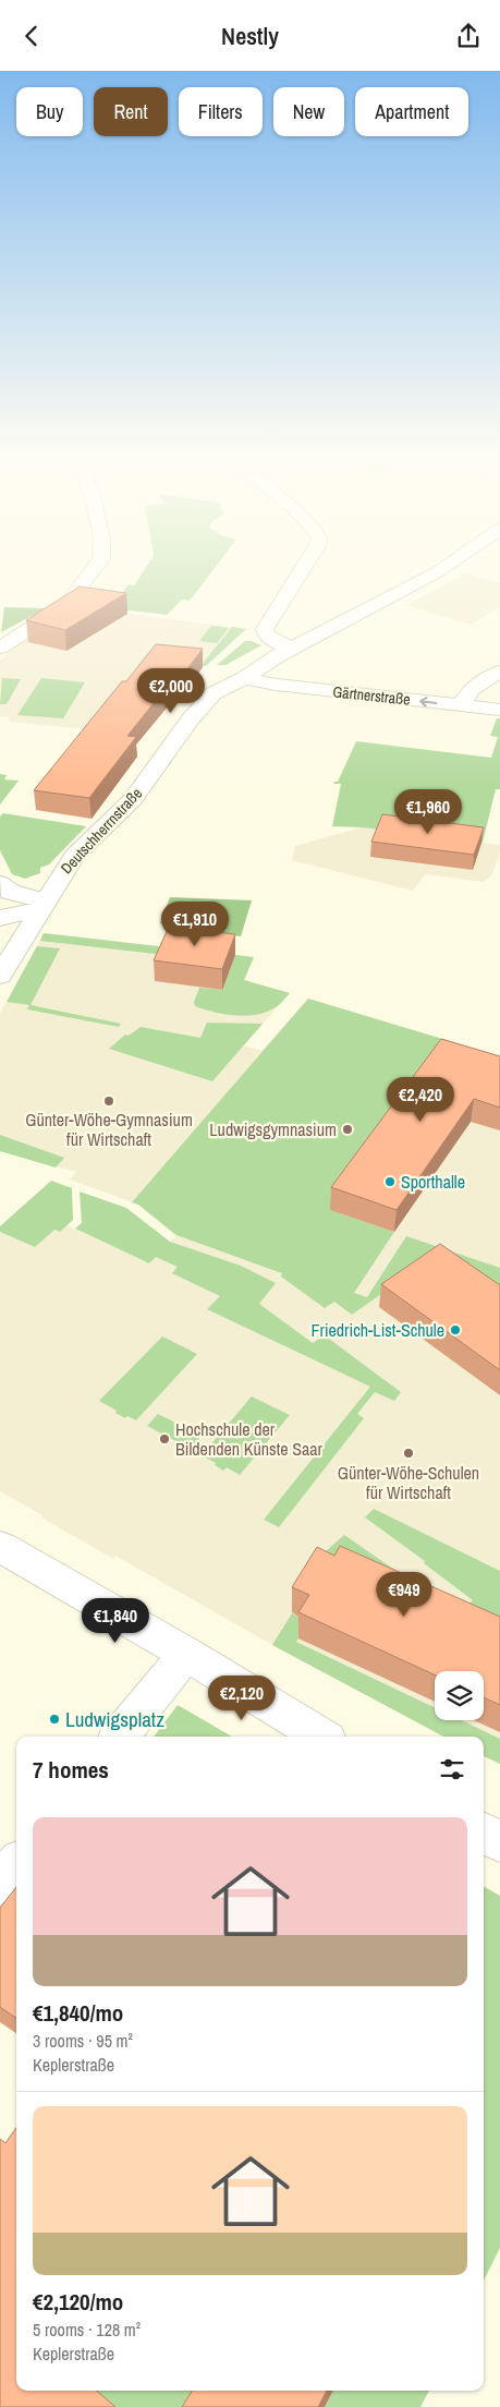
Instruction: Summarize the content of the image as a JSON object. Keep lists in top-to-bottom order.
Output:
{
  "streets": {
    "street": ["Gärtnerstraße", "Deutschherrnstraße"]
  },
  "crossings": [
    ["Gärtnerstraße", "Deutschherrnstraße"]
  ],
  "one_way": ["Gärtnerstraße"],
  "places": [
    "Günter-Wöhe-Gymnasium für Wirtschaft",
    "Ludwigsgymnasium",
    "Sporthalle",
    "Friedrich-List-Schule",
    "Hochschule der Bildenden Künste Saar",
    "Günter-Wöhe-Schulen für Wirtschaft",
    "Ludwigsplatz"
  ],
  "page": {
    "header": "Nestly",
    "chip": [
      "Buy",
      "Rent",
      "Filters",
      "New",
      "Apartment"
    ],
    "price": [
      "€2,000",
      "€1,960",
      "€1,910",
      "€2,420",
      "€949",
      "€1,840",
      "€2,120"
    ],
    "heading": "7 homes",
    "list": [
      {
        "name": "€1,840/mo",
        "note": "3 rooms · 95 m² · Keplerstraße"
      },
      {
        "name": "€2,120/mo",
        "note": "5 rooms · 128 m² · Keplerstraße"
      }
    ]
  }
}
